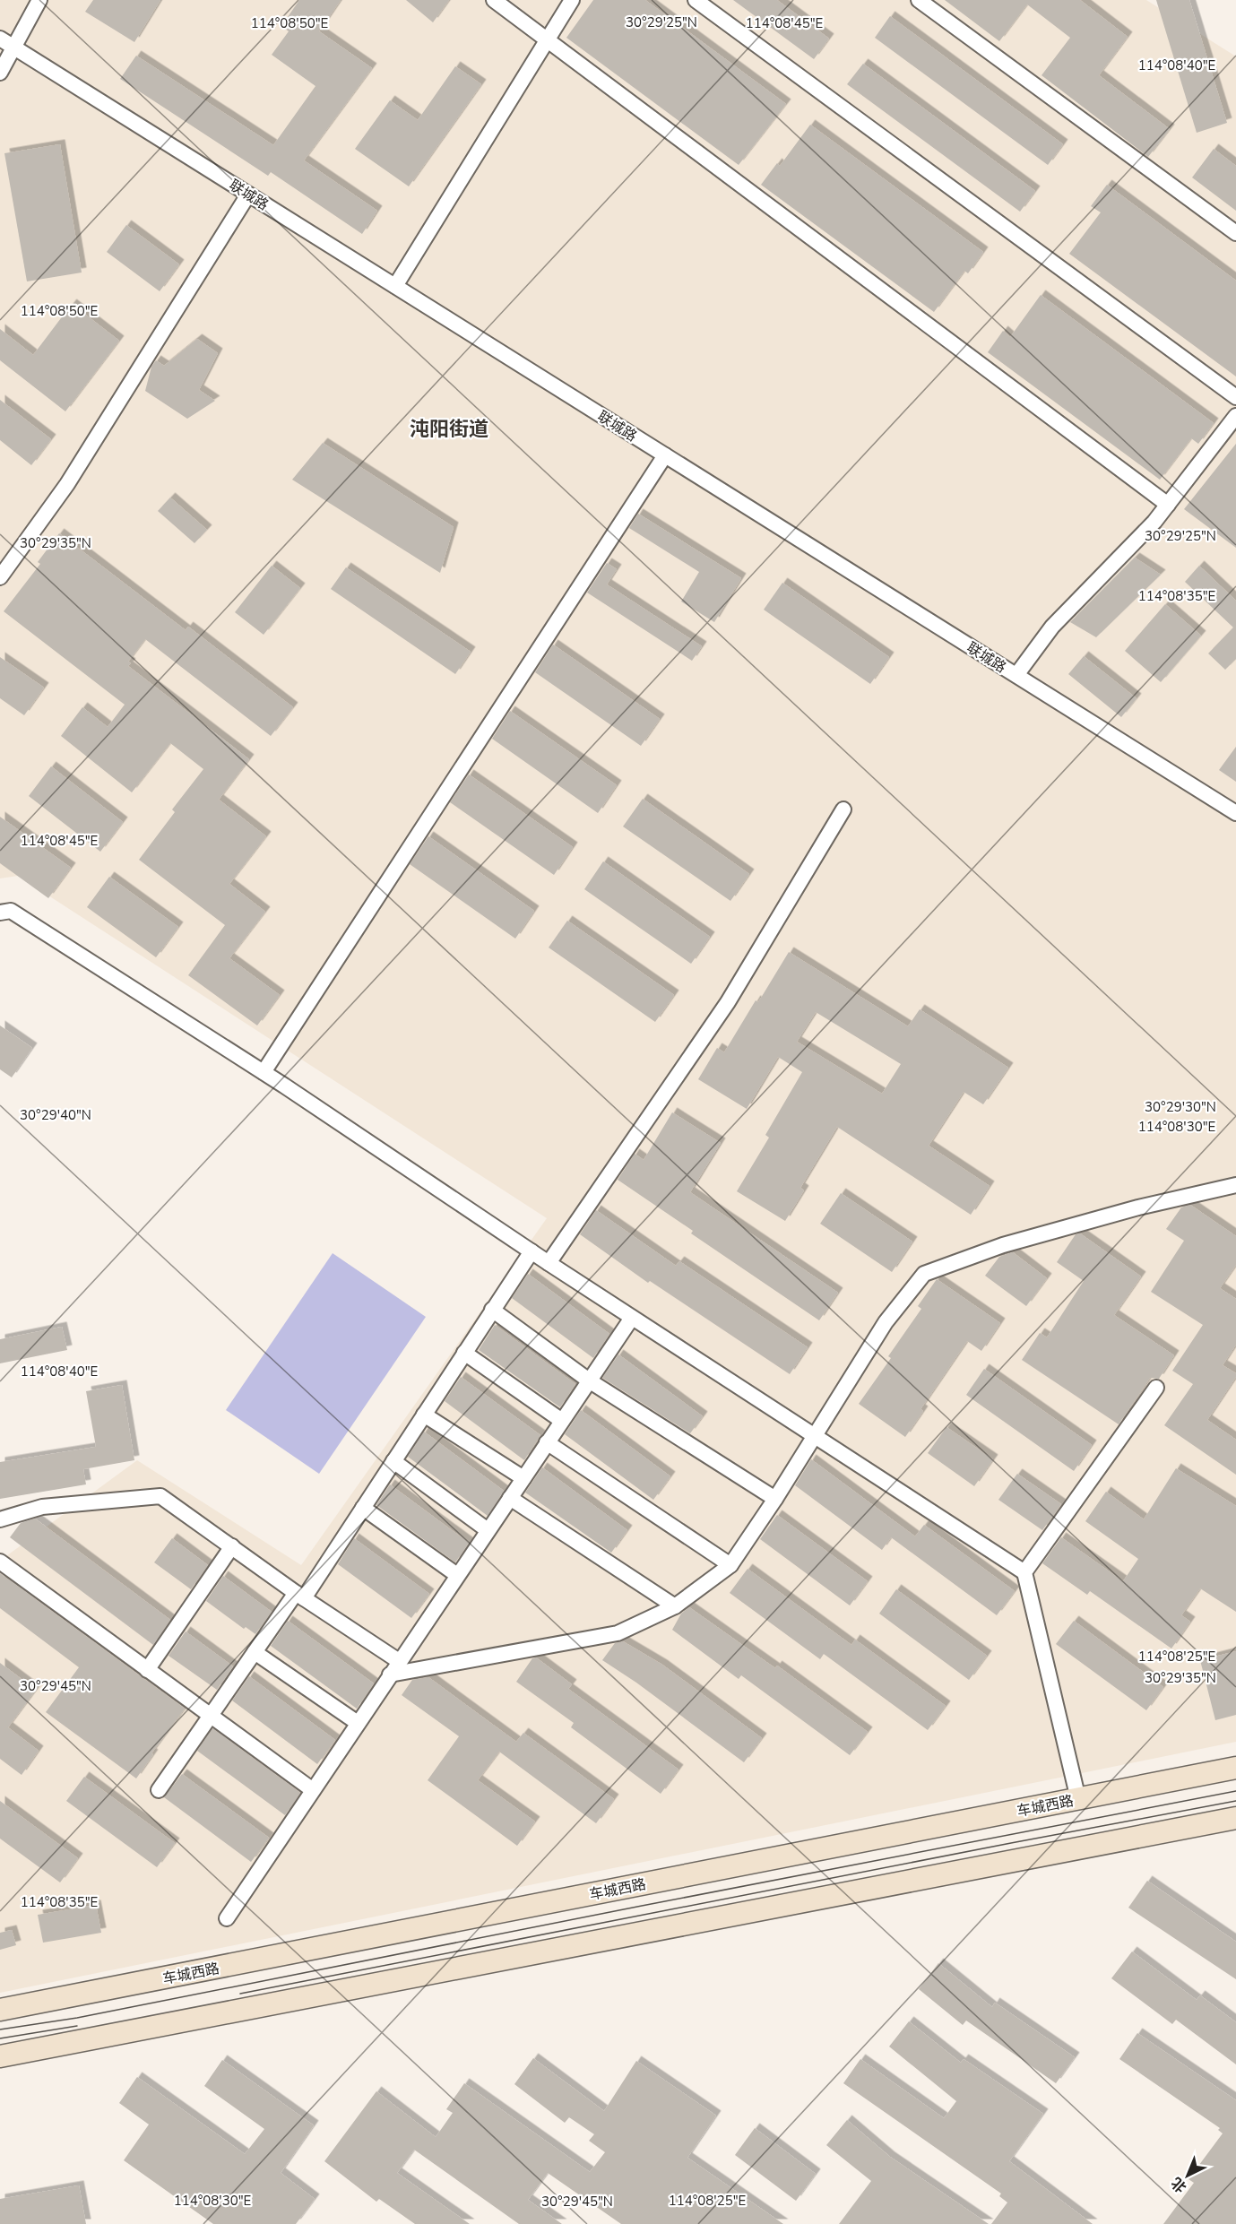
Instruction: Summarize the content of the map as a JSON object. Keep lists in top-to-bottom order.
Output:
{
  "streets": {
    "main road": ["车城西路"],
    "street": ["联城路"]
  },
  "districts": ["沌阳街道"],
  "north": "bottom left",
  "coordinates": [
    "30°29'25\"N",
    "114°08'50\"E",
    "114°08'45\"E",
    "114°08'40\"E",
    "30°29'35\"N",
    "114°08'35\"E",
    "30°29'30\"N",
    "30°29'40\"N",
    "114°08'30\"E",
    "114°08'25\"E",
    "30°29'45\"N"
  ]
}
